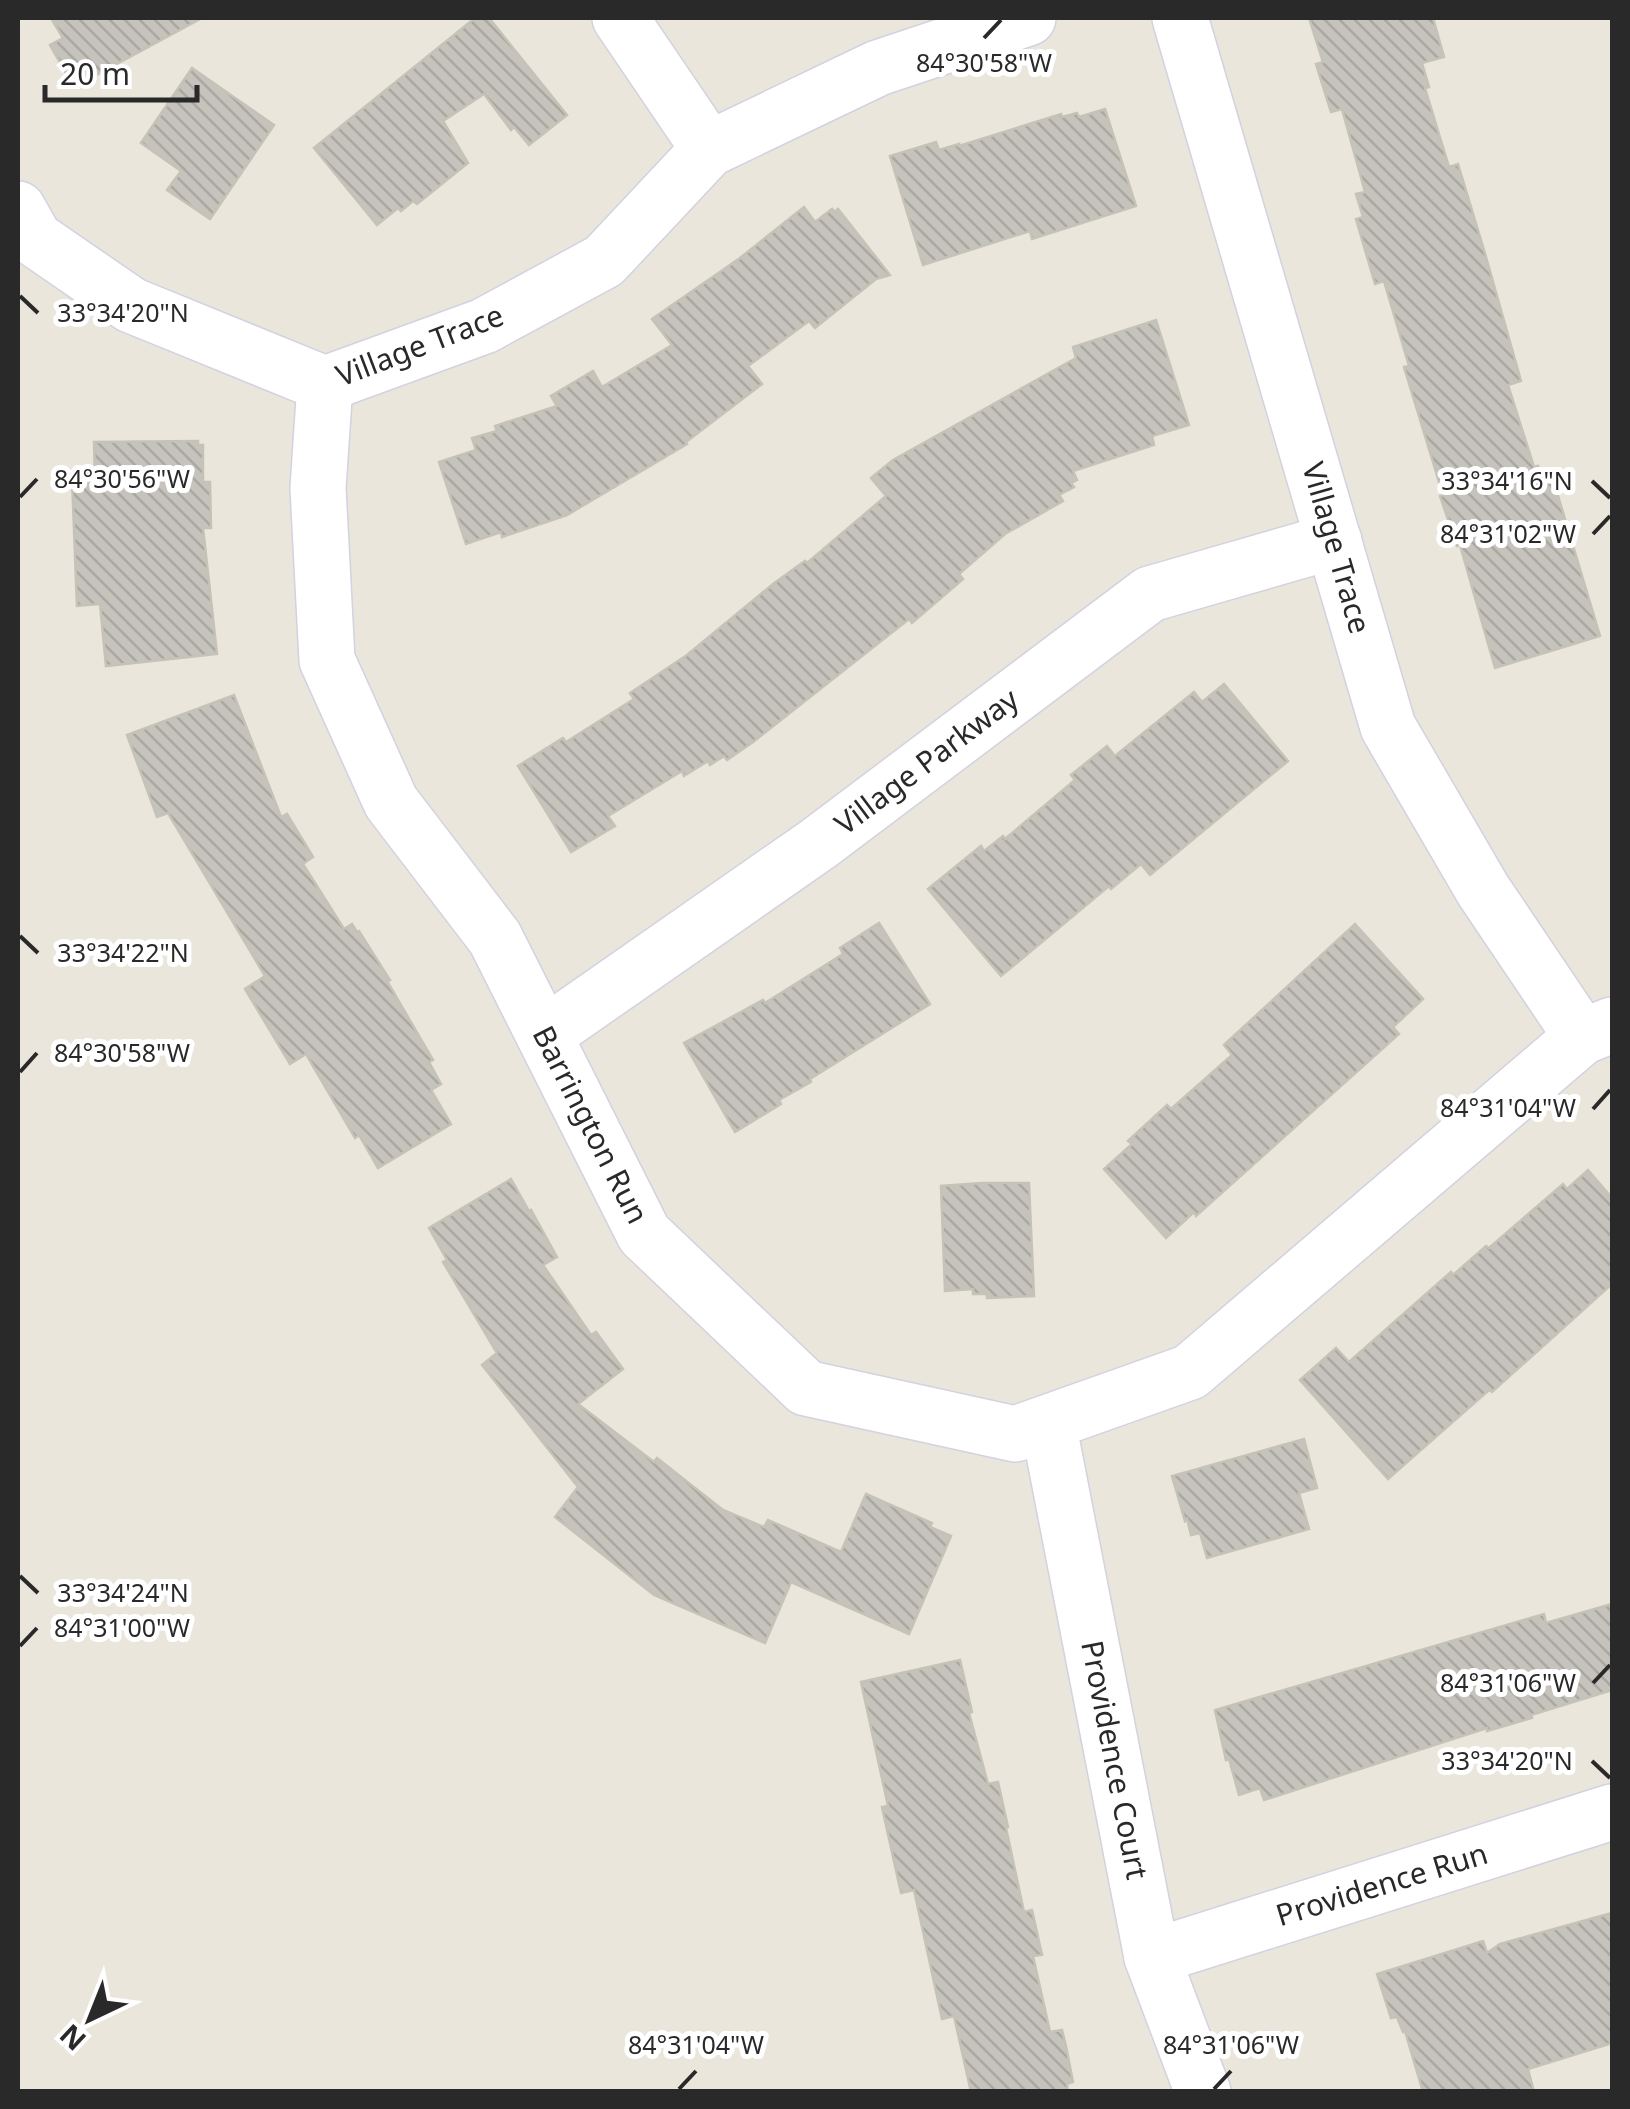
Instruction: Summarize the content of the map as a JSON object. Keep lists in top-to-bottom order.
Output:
{
  "streets": {
    "street": [
      "Village Trace",
      "Village Parkway",
      "Barrington Run",
      "Providence Court",
      "Providence Run"
    ]
  },
  "crossings": [
    ["Village Trace", "Village Parkway"],
    ["Village Trace", "Barrington Run"],
    ["Village Parkway", "Barrington Run"],
    ["Barrington Run", "Providence Court"],
    ["Providence Court", "Providence Run"]
  ],
  "scale_bar": "20 m",
  "north": "bottom left",
  "coordinates": [
    "84°30'58\"W",
    "33°34'20\"N",
    "84°30'56\"W",
    "33°34'16\"N",
    "84°31'02\"W",
    "33°34'22\"N",
    "84°31'04\"W",
    "33°34'24\"N",
    "84°31'00\"W",
    "84°31'06\"W"
  ]
}
